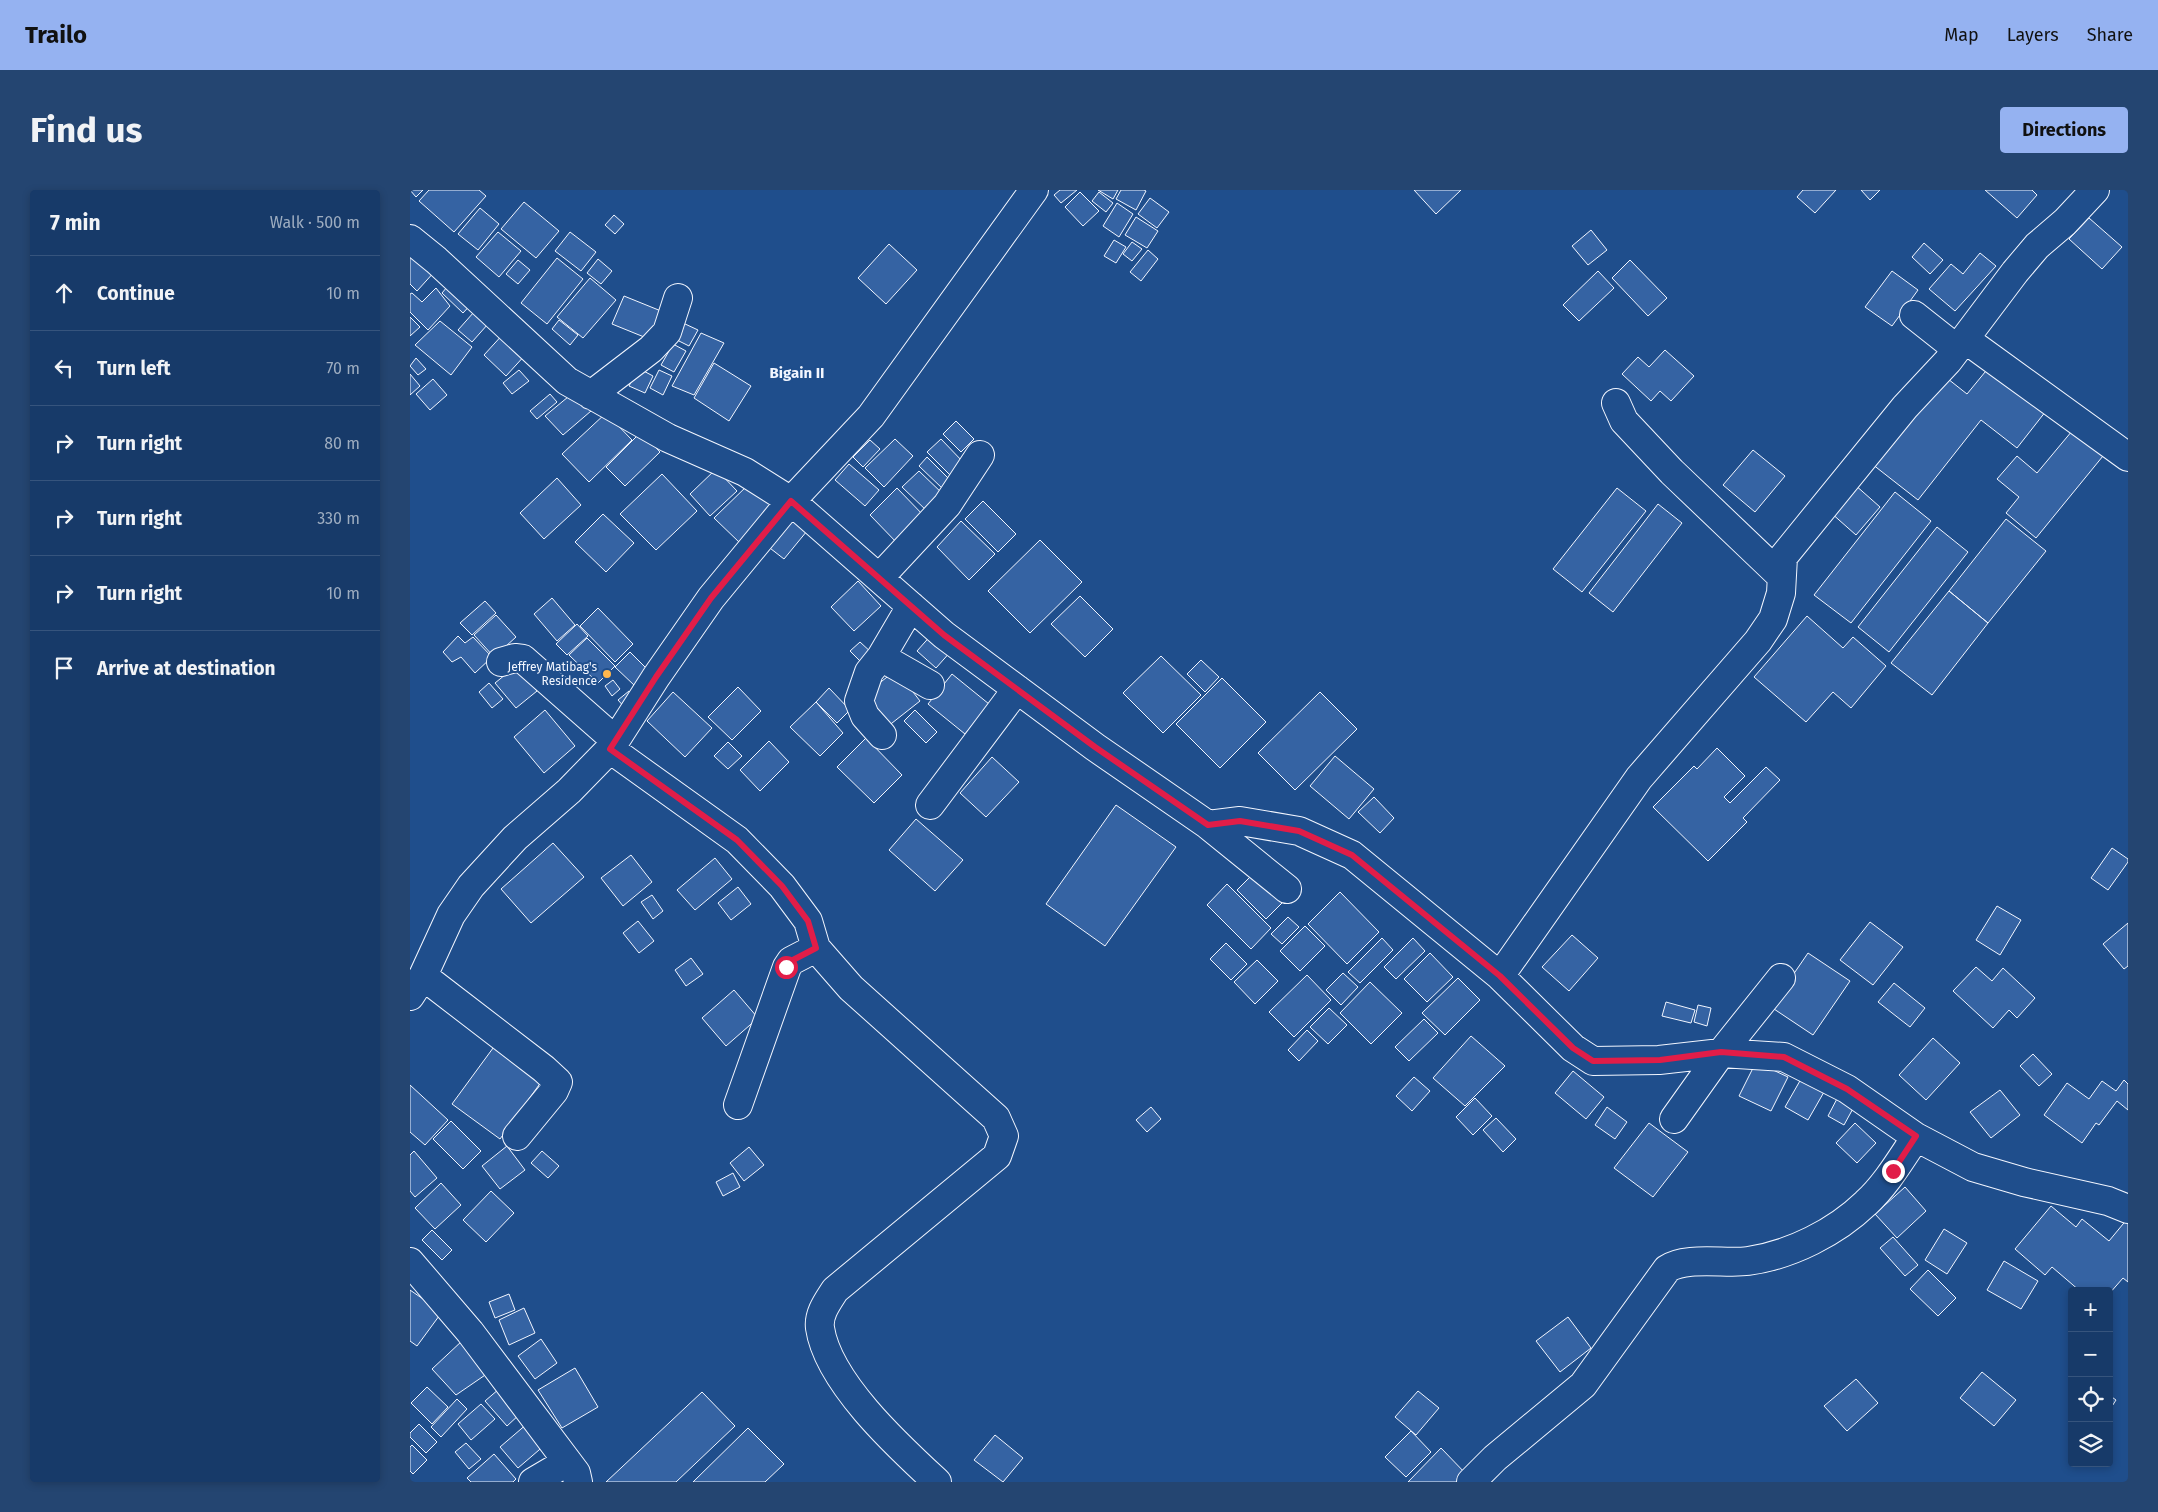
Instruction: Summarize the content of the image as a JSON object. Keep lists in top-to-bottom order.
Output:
{
  "districts": ["Bigain II"],
  "places": ["Jeffrey Matibag's Residence"],
  "page": {
    "header": "Trailo",
    "nav": ["Map", "Layers", "Share"],
    "buttons": "Directions",
    "title": "Find us",
    "heading": ["7 min", "Walk · 500 m"],
    "list": [
      ["Continue", "10 m"],
      ["Turn left", "70 m"],
      ["Turn right", "80 m"],
      ["Turn right", "330 m"],
      ["Turn right", "10 m"],
      "Arrive at destination"
    ],
    "map_buttons": ["+", "−"]
  }
}
